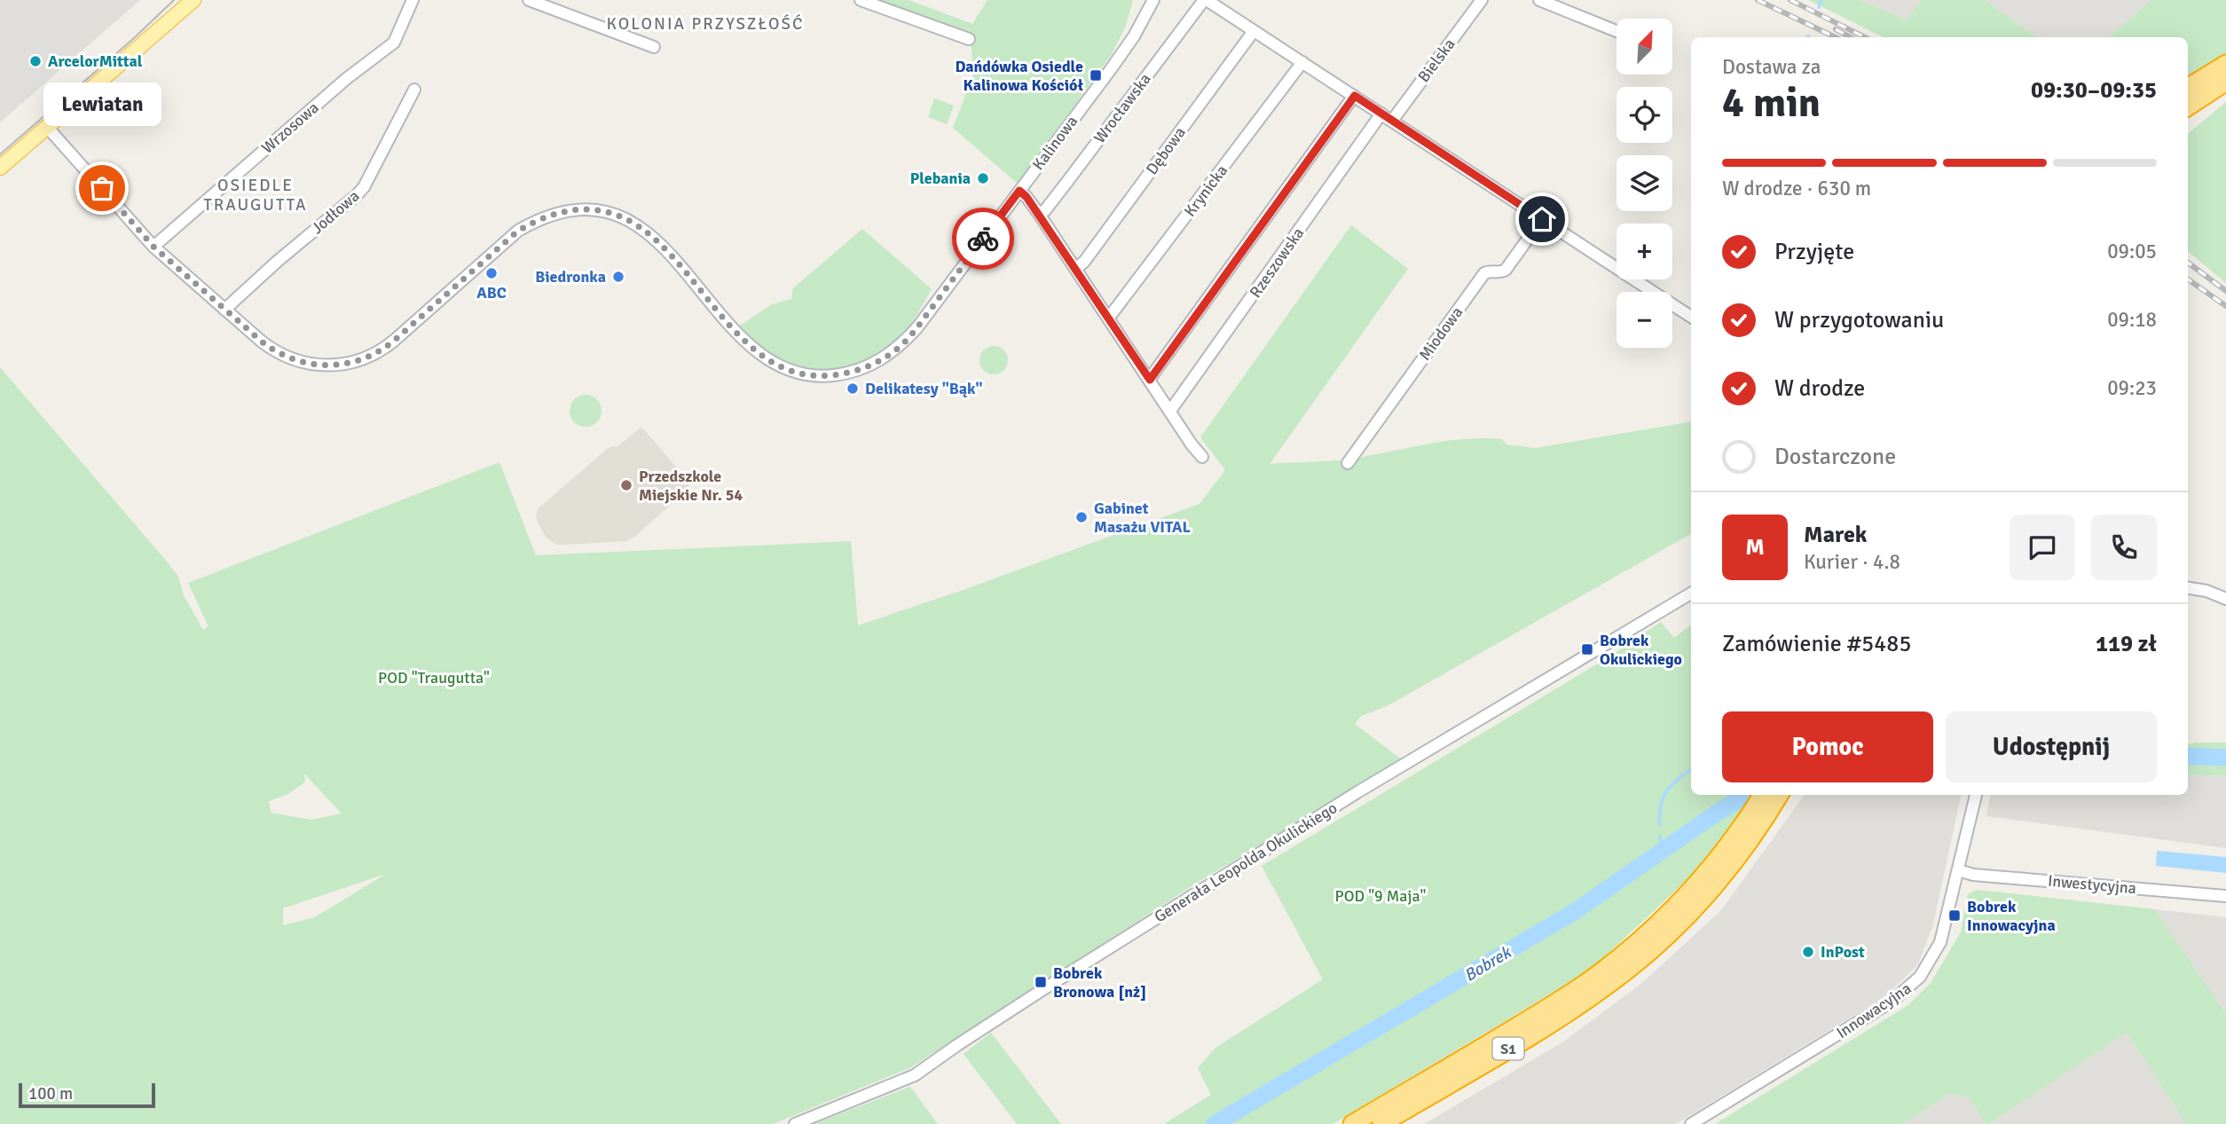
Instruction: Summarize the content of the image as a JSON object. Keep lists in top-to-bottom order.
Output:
{
  "streets": {
    "highway": ["S1"],
    "street": [
      "Bielska",
      "Wrocławska",
      "Wrzosowa",
      "Kalinowa",
      "Dębowa",
      "Krynicka",
      "Jodłowa",
      "Rzeszowska",
      "Miodowa",
      "Generała Leopolda Okulickiego",
      "Inwestycyjna",
      "Innowacyjna"
    ]
  },
  "crossings": [
    ["Wrzosowa", "Kalinowa"],
    ["Kalinowa", "Jodłowa"],
    ["Inwestycyjna", "Innowacyjna"]
  ],
  "districts": ["KOLONIA PRZYSZŁOŚĆ", "OSIEDLE TRAUGUTTA"],
  "water": ["Bobrek"],
  "parks": ["POD \"Traugutta\"", "POD \"9 Maja\""],
  "places": {
    "other": [
      "ArcelorMittal",
      "Plebania",
      "Lewiatan",
      "ABC",
      "Biedronka",
      "Delikatesy \"Bąk\"",
      "Przedszkole Miejskie Nr. 54",
      "Gabinet Masażu VITAL",
      "InPost"
    ],
    "transit": [
      "Dańdówka Osiedle Kalinowa Kościół",
      "Bobrek Okulickiego",
      "Bobrek Innowacyjna",
      "Bobrek Bronowa [nż]"
    ]
  },
  "scale_bar": "100 m",
  "north": "top right",
  "page": {
    "map_buttons": ["+", "−"],
    "heading": ["4 min", "Dostawa za", "09:30–09:35"],
    "panel": [
      "Marek",
      "Kurier · 4.8",
      "Zamówienie #5485",
      "119 zł"
    ],
    "bubble": "Lewiatan",
    "bar": "W drodze · 630 m",
    "list": [
      ["Przyjęte", "09:05"],
      ["W przygotowaniu", "09:18"],
      ["W drodze", "09:23"],
      "Dostarczone"
    ],
    "round": "M",
    "buttons": ["Pomoc", "Udostępnij"],
    "scale": "100 m"
  }
}
